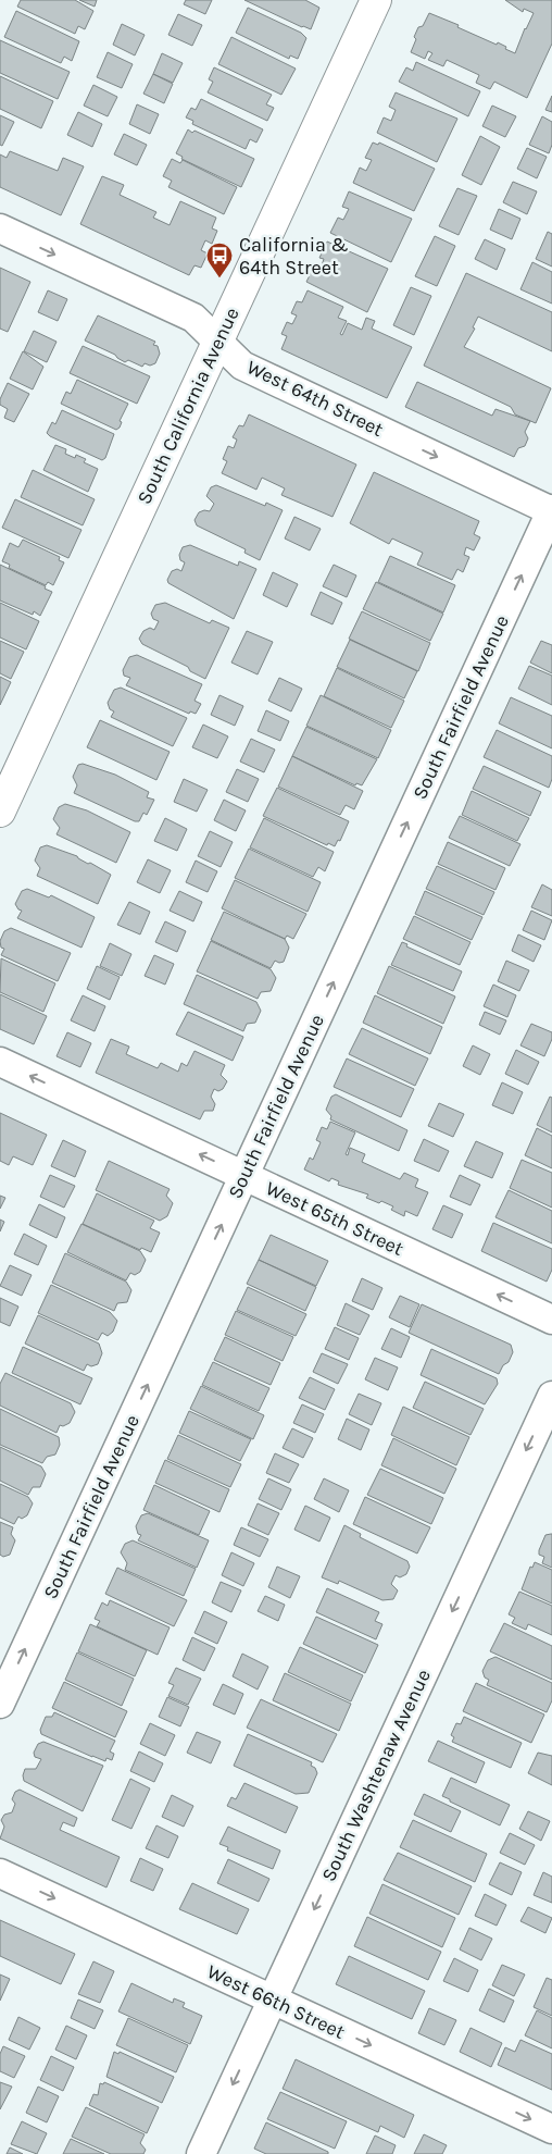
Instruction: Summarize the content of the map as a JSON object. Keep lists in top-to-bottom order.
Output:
{
  "streets": {
    "street": [
      "West 64th Street",
      "South California Avenue",
      "South Fairfield Avenue",
      "West 65th Street",
      "South Washtenaw Avenue",
      "West 66th Street"
    ]
  },
  "crossings": [
    ["West 64th Street", "South California Avenue"],
    ["West 64th Street", "South Fairfield Avenue"],
    ["South Fairfield Avenue", "West 65th Street"],
    ["South Washtenaw Avenue", "West 66th Street"]
  ],
  "one_way": [
    "West 64th Street",
    "South Fairfield Avenue",
    "West 65th Street",
    "South Washtenaw Avenue",
    "West 66th Street"
  ],
  "places": {
    "bus stop": ["California & 64th Street"]
  }
}
